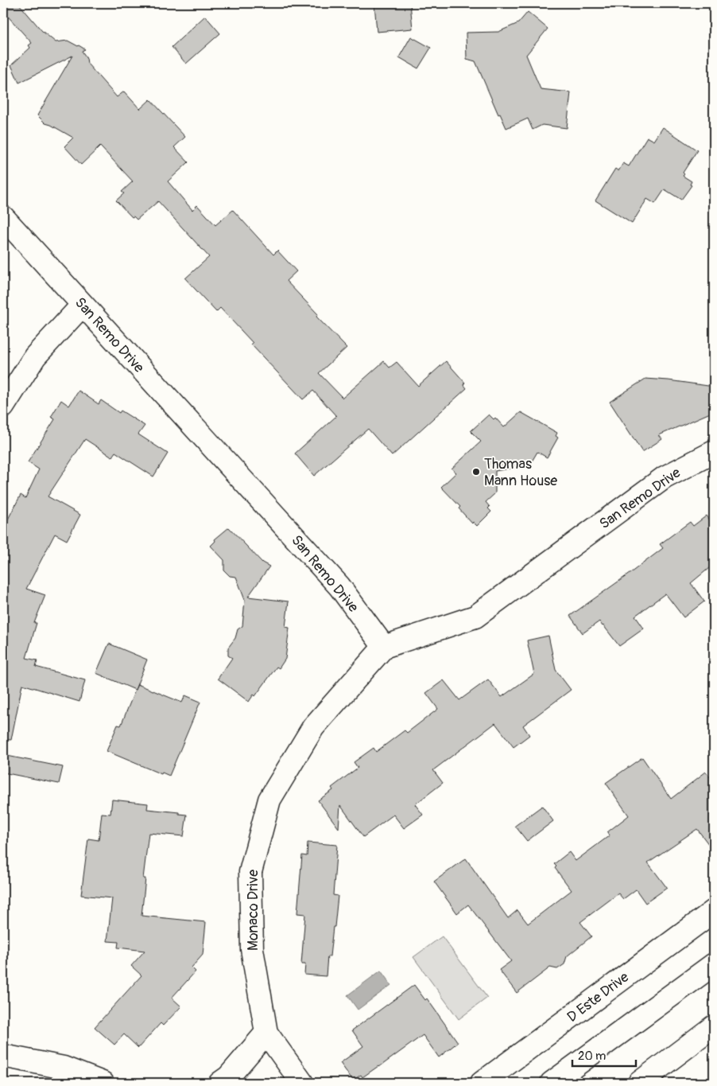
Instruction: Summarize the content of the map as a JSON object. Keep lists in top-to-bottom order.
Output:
{
  "streets": {
    "street": ["San Remo Drive", "Monaco Drive", "D Este Drive"]
  },
  "crossings": [
    ["San Remo Drive", "Monaco Drive"]
  ],
  "places": ["Thomas Mann House"],
  "scale_bar": "20 m"
}
